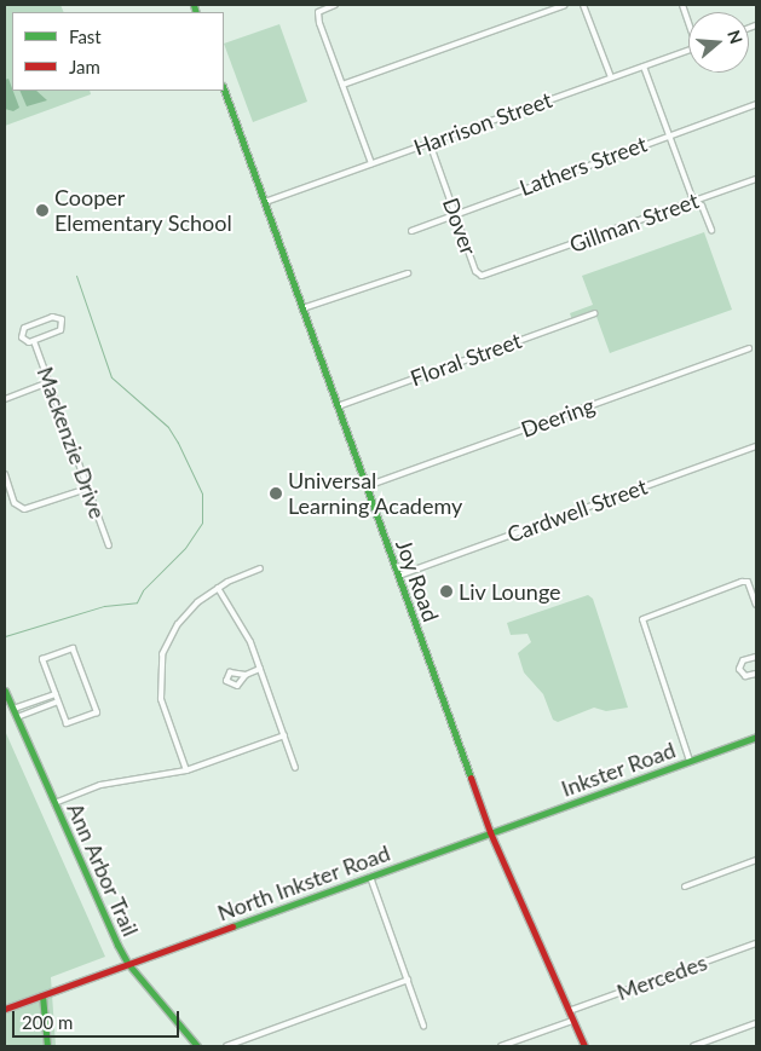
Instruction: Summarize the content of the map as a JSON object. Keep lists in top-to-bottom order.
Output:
{
  "streets": {
    "main road": [
      "Joy Road",
      "Inkster Road",
      "Ann Arbor Trail",
      "North Inkster Road"
    ],
    "street": [
      "Harrison Street",
      "Lathers Street",
      "Gillman Street",
      "Dover",
      "Floral Street",
      "Deering",
      "Mackenzie Drive",
      "Cardwell Street",
      "Mercedes"
    ]
  },
  "crossings": [
    ["Harrison Street", "Dover"],
    ["Harrison Street", "Joy Road"],
    ["Lathers Street", "Dover"],
    ["Gillman Street", "Dover"],
    ["Floral Street", "Joy Road"],
    ["Deering", "Joy Road"],
    ["Cardwell Street", "Joy Road"],
    ["Joy Road", "Inkster Road"],
    ["Joy Road", "North Inkster Road"],
    ["Joy Road", "Mercedes"],
    ["Inkster Road", "North Inkster Road"],
    ["Ann Arbor Trail", "North Inkster Road"]
  ],
  "places": ["Cooper Elementary School", "Universal Learning Academy", "Liv Lounge"],
  "legend": ["Fast", "Jam"],
  "scale_bar": "200 m",
  "north": "right"
}
